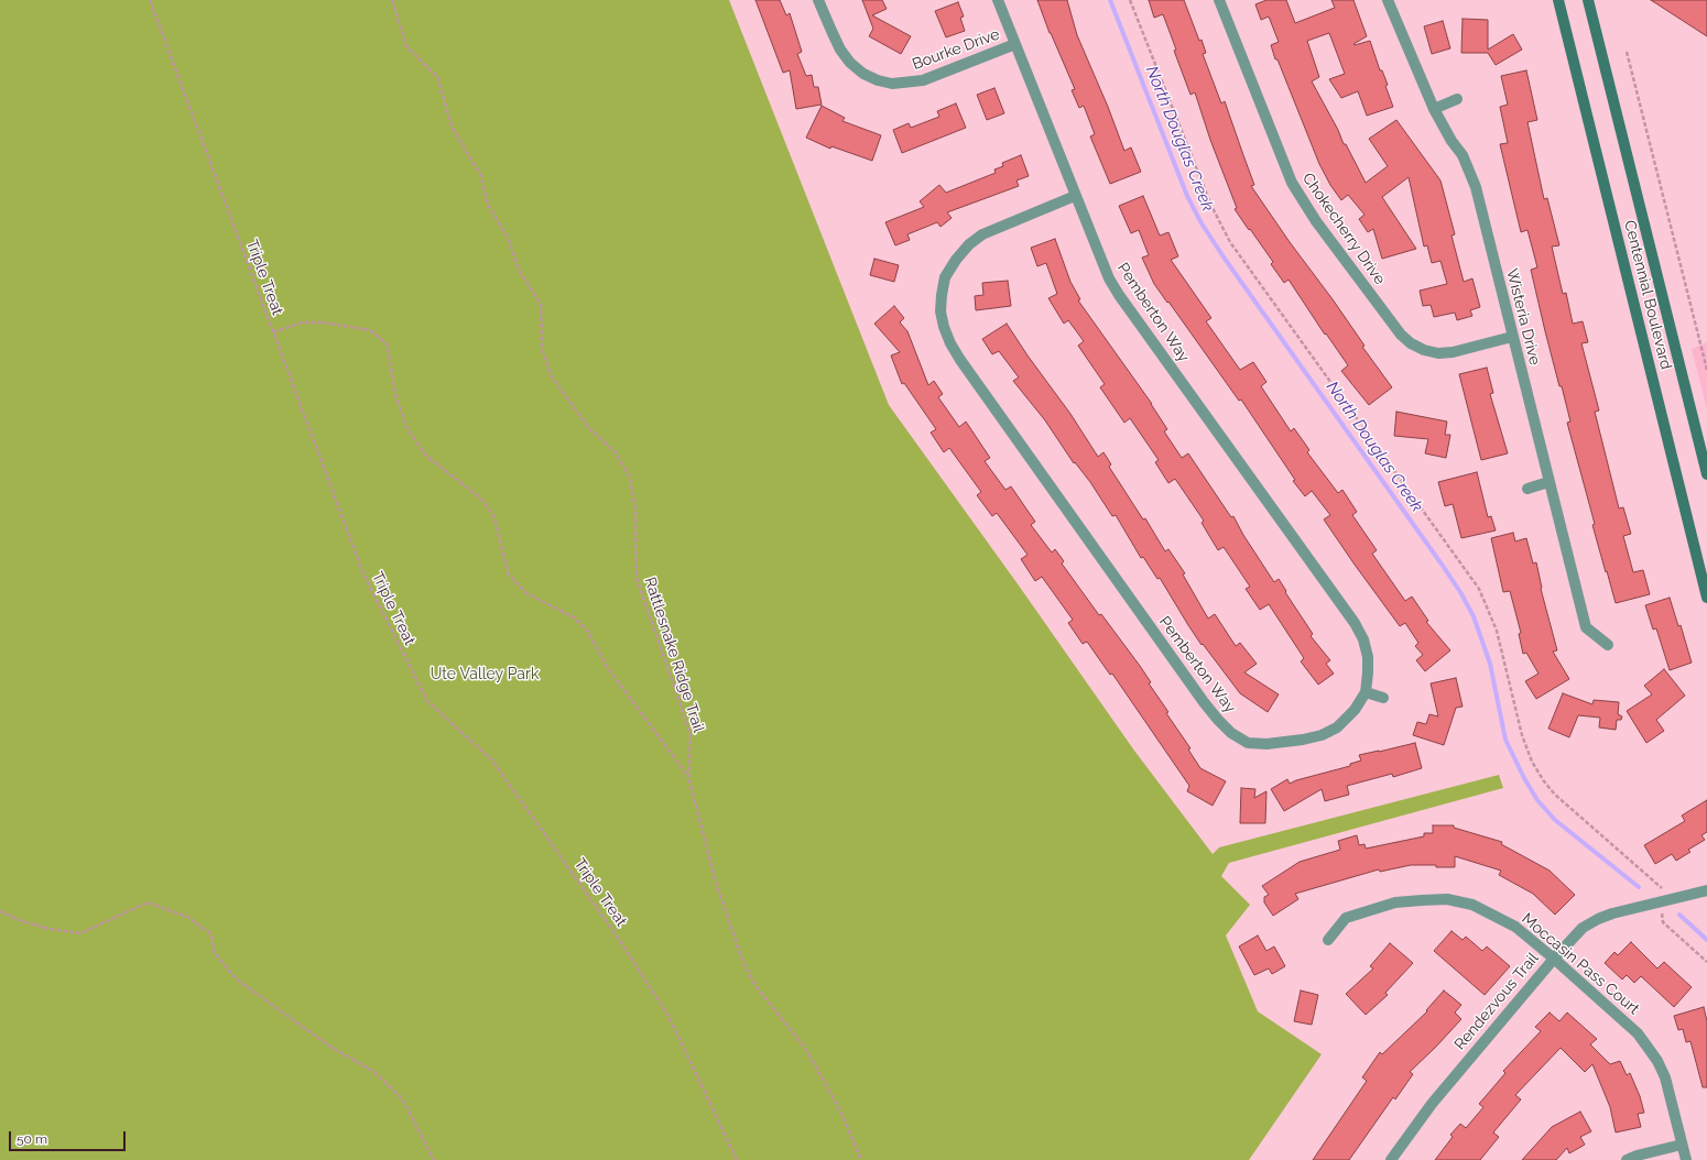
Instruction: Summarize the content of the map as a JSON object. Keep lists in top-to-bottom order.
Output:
{
  "streets": {
    "main road": ["Centennial Boulevard"],
    "street": [
      "Bourke Drive",
      "Chokecherry Drive",
      "Pemberton Way",
      "Wisteria Drive",
      "Moccasin Pass Court",
      "Rendezvous Trail"
    ],
    "path": ["Triple Treat", "Rattlesnake Ridge Trail"]
  },
  "crossings": [
    ["Bourke Drive", "Pemberton Way"],
    ["Chokecherry Drive", "Wisteria Drive"],
    ["Moccasin Pass Court", "Rendezvous Trail"]
  ],
  "water": ["North Douglas Creek"],
  "parks": ["Ute Valley Park"],
  "scale_bar": "50 m"
}
